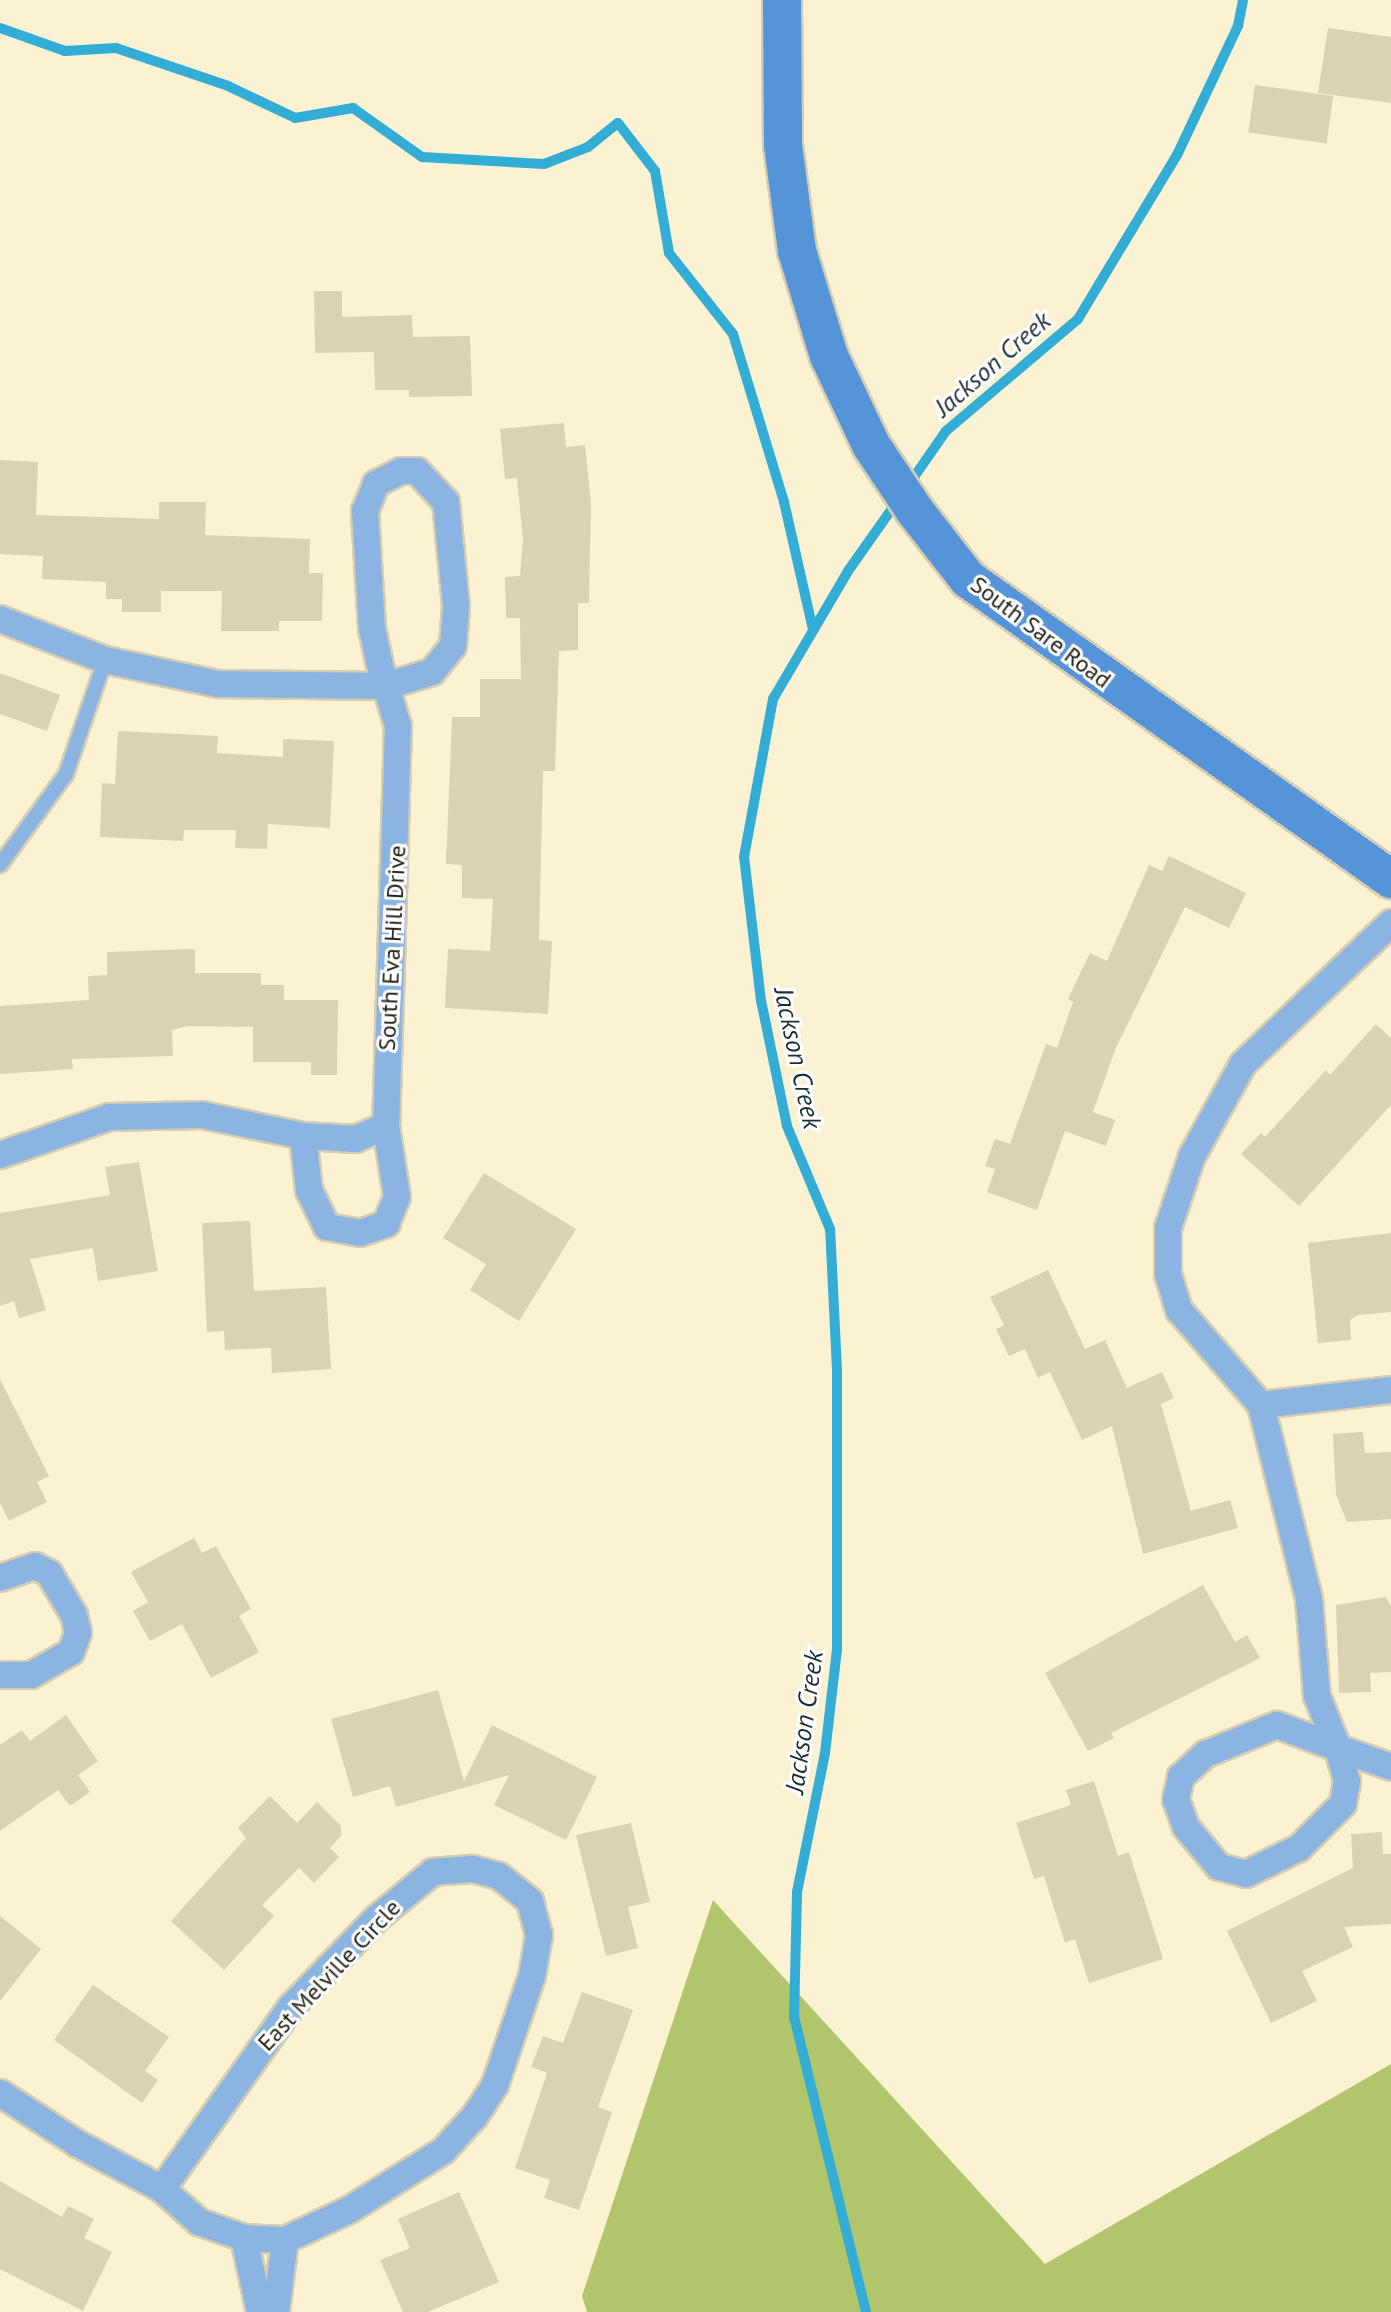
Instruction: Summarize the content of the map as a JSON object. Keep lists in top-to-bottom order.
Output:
{
  "streets": {
    "main road": ["South Sare Road"],
    "street": ["South Eva Hill Drive", "East Melville Circle"]
  },
  "water": ["Jackson Creek"]
}
